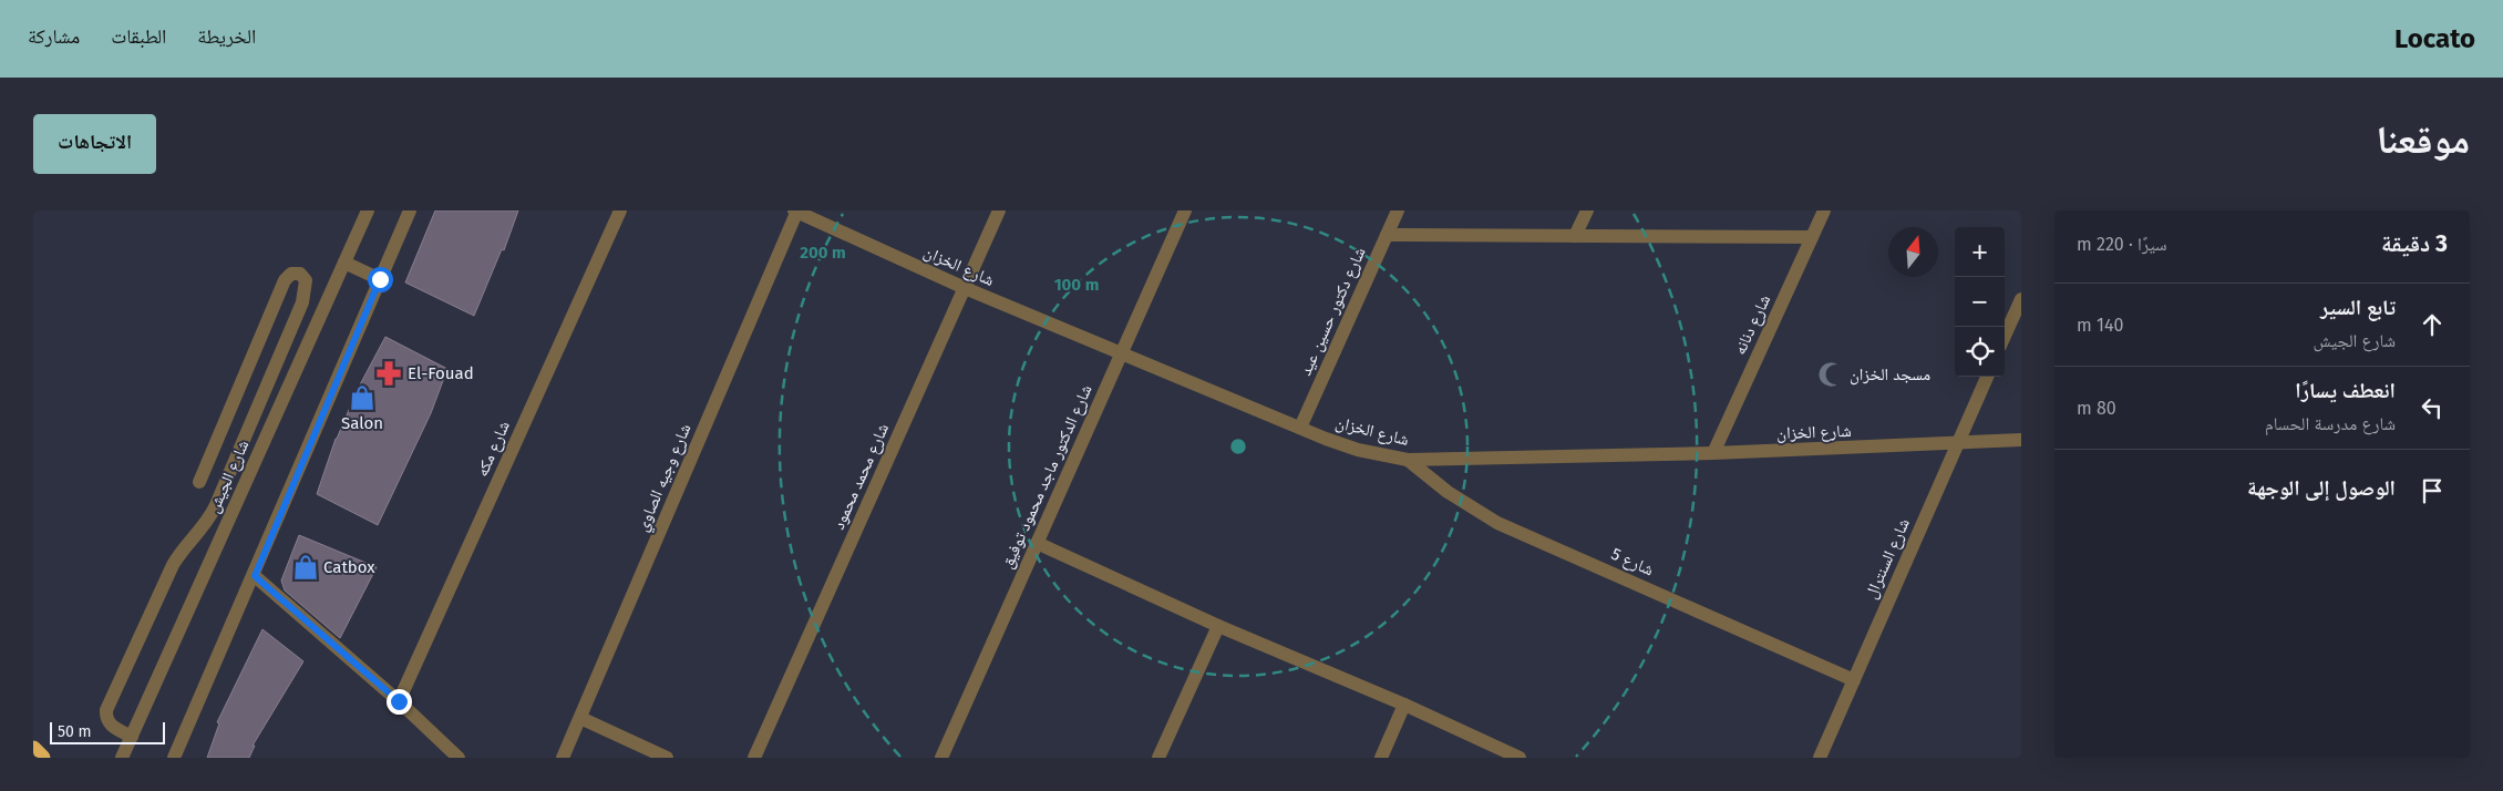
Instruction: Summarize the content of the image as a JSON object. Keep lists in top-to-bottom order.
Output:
{
  "streets": {
    "street": [
      "شارع الخزان",
      "شارع دكتور حسين عيد",
      "شارع دنانه",
      "شارع مكه",
      "شارع الجيش",
      "شارع محمد محمود",
      "شارع الدكتور ماجد محمود توفيق",
      "شارع وجيه الصاوي",
      "شارع السنترال",
      "شارع 5"
    ]
  },
  "crossings": [
    ["شارع الخزان", "شارع دكتور حسين عيد"],
    ["شارع الخزان", "شارع دنانه"],
    ["شارع الخزان", "شارع محمد محمود"],
    ["شارع الخزان", "شارع الدكتور ماجد محمود توفيق"],
    ["شارع الخزان", "شارع وجيه الصاوي"],
    ["شارع الخزان", "شارع السنترال"],
    ["شارع الخزان", "شارع 5"],
    ["شارع السنترال", "شارع 5"]
  ],
  "places": {
    "pharmacy": ["El-Fouad"],
    "mosque": ["مسجد الخزان"],
    "shop": ["Salon", "Catbox"]
  },
  "scale_bar": "50 m",
  "north": "top",
  "page": {
    "header": "Locato",
    "nav": ["الخريطة", "الطبقات", "مشاركة"],
    "title": "موقعنا",
    "buttons": "الاتجاهات",
    "heading": ["3 دقيقة", "سيرًا · 220 m"],
    "map_buttons": ["+", "−"],
    "list": [
      ["تابع السير", "شارع الجيش", "140 m"],
      ["انعطف يسارًا", "شارع مدرسة الحسام", "80 m"],
      "الوصول إلى الوجهة"
    ],
    "scale": "50 m"
  },
  "rings": ["200 m", "100 m"]
}
